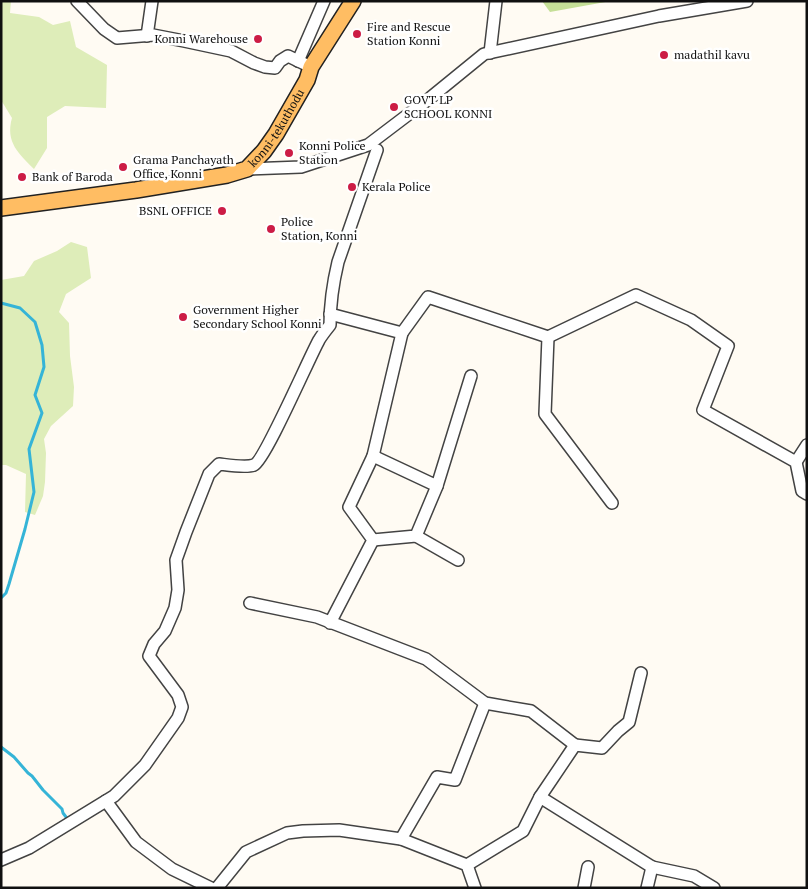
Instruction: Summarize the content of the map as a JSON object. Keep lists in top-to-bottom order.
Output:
{
  "streets": {
    "main road": ["konni-tekuthodu"]
  },
  "places": [
    "Fire and Rescue Station Konni",
    "Konni Warehouse",
    "madathil kavu",
    "GOVT LP SCHOOL KONNI",
    "Konni Police Station",
    "Grama Panchayath Office, Konni",
    "Bank of Baroda",
    "Kerala Police",
    "BSNL OFFICE",
    "Police Station, Konni",
    "Government Higher Secondary School Konni"
  ]
}
